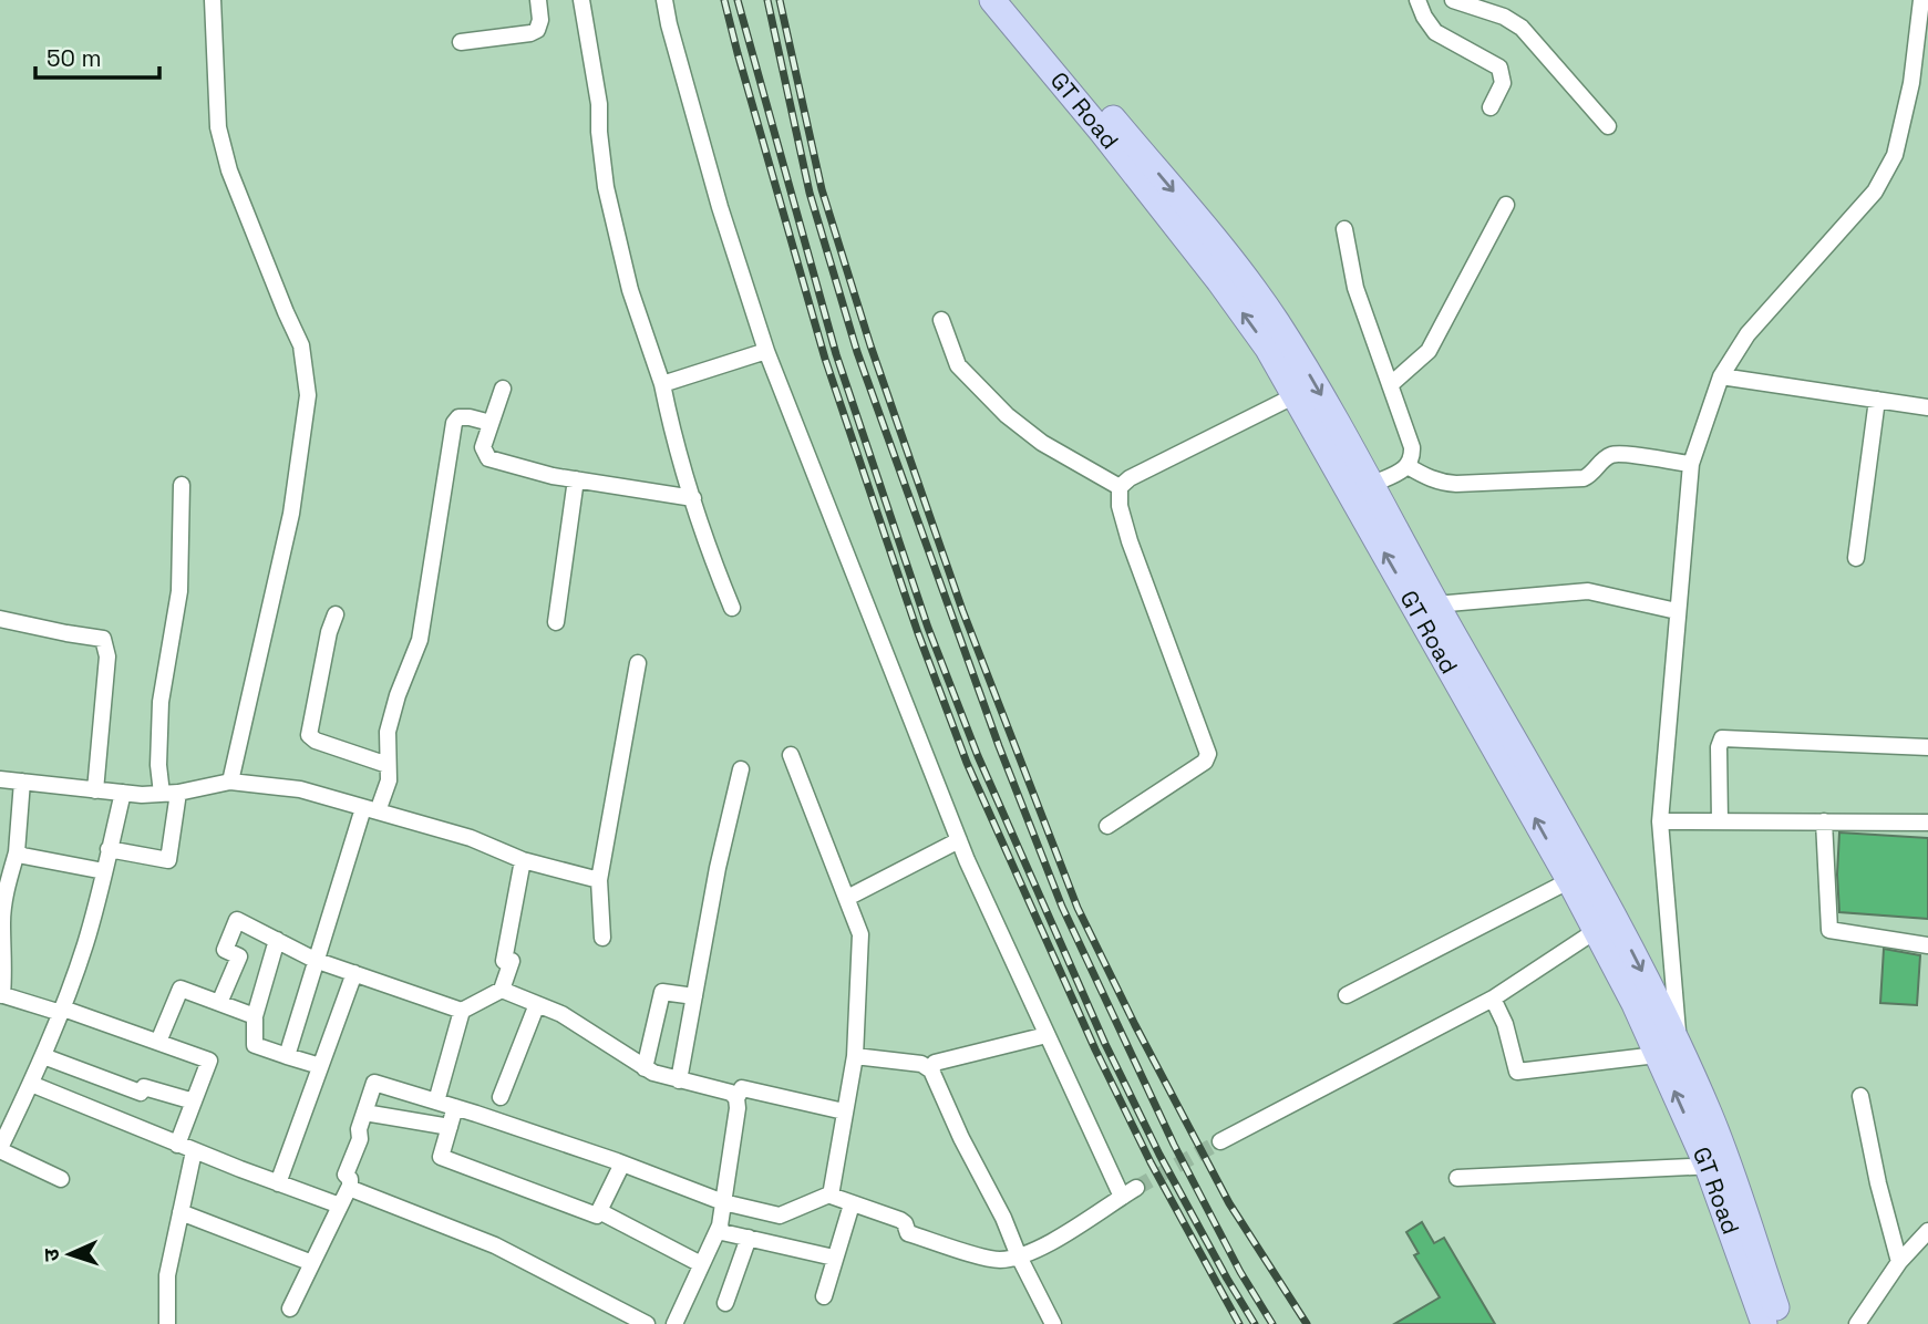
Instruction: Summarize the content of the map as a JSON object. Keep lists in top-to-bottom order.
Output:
{
  "streets": {
    "highway": ["GT Road"]
  },
  "scale_bar": "50 m",
  "north": "left"
}
